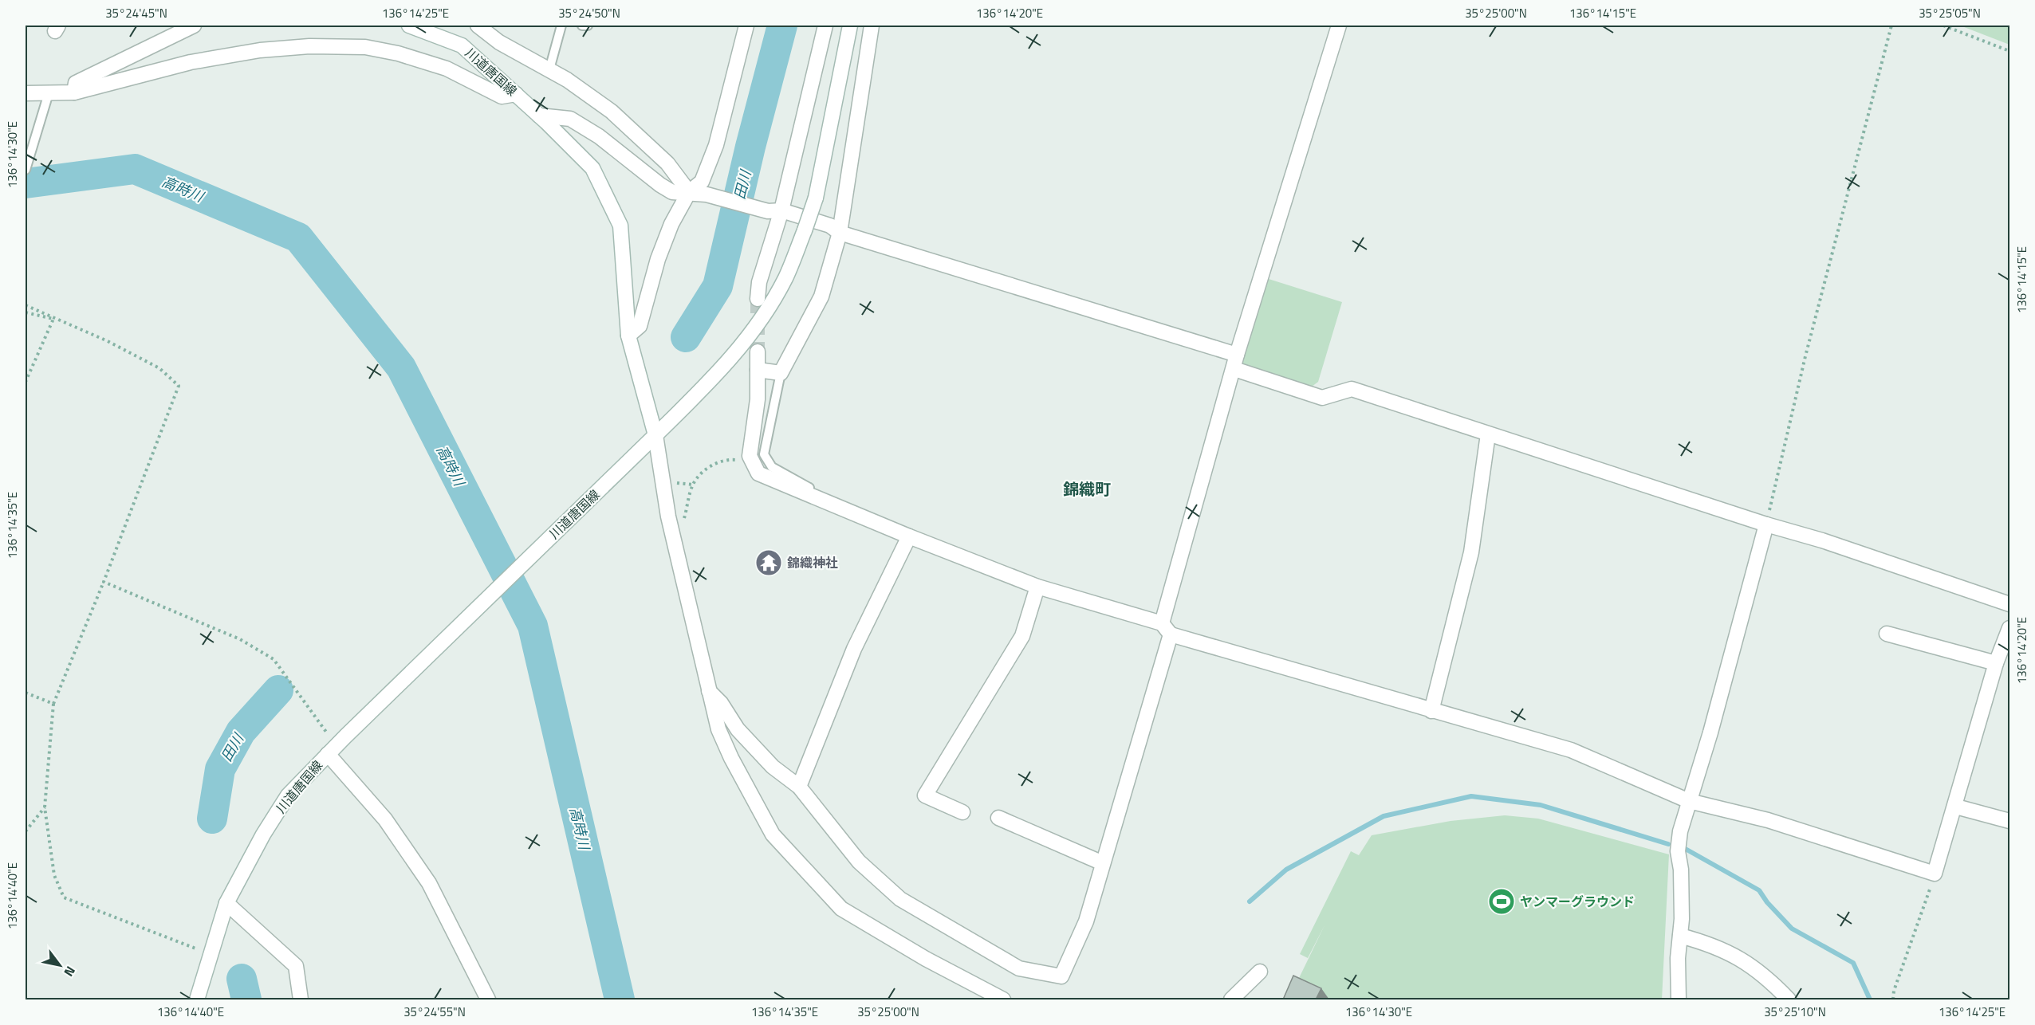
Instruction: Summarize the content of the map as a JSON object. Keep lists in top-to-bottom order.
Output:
{
  "streets": {
    "street": ["川道唐国線"]
  },
  "districts": ["錦織町"],
  "water": ["田川", "高時川"],
  "places": {
    "temple": ["錦織神社"],
    "sports": ["ヤンマーグラウンド"]
  },
  "north": "bottom right",
  "coordinates": [
    "35°24'45\"N",
    "136°14'25\"E",
    "35°24'50\"N",
    "136°14'20\"E",
    "35°25'00\"N",
    "136°14'15\"E",
    "35°25'05\"N",
    "136°14'30\"E",
    "136°14'35\"E",
    "136°14'40\"E",
    "35°24'55\"N",
    "35°25'10\"N"
  ]
}
